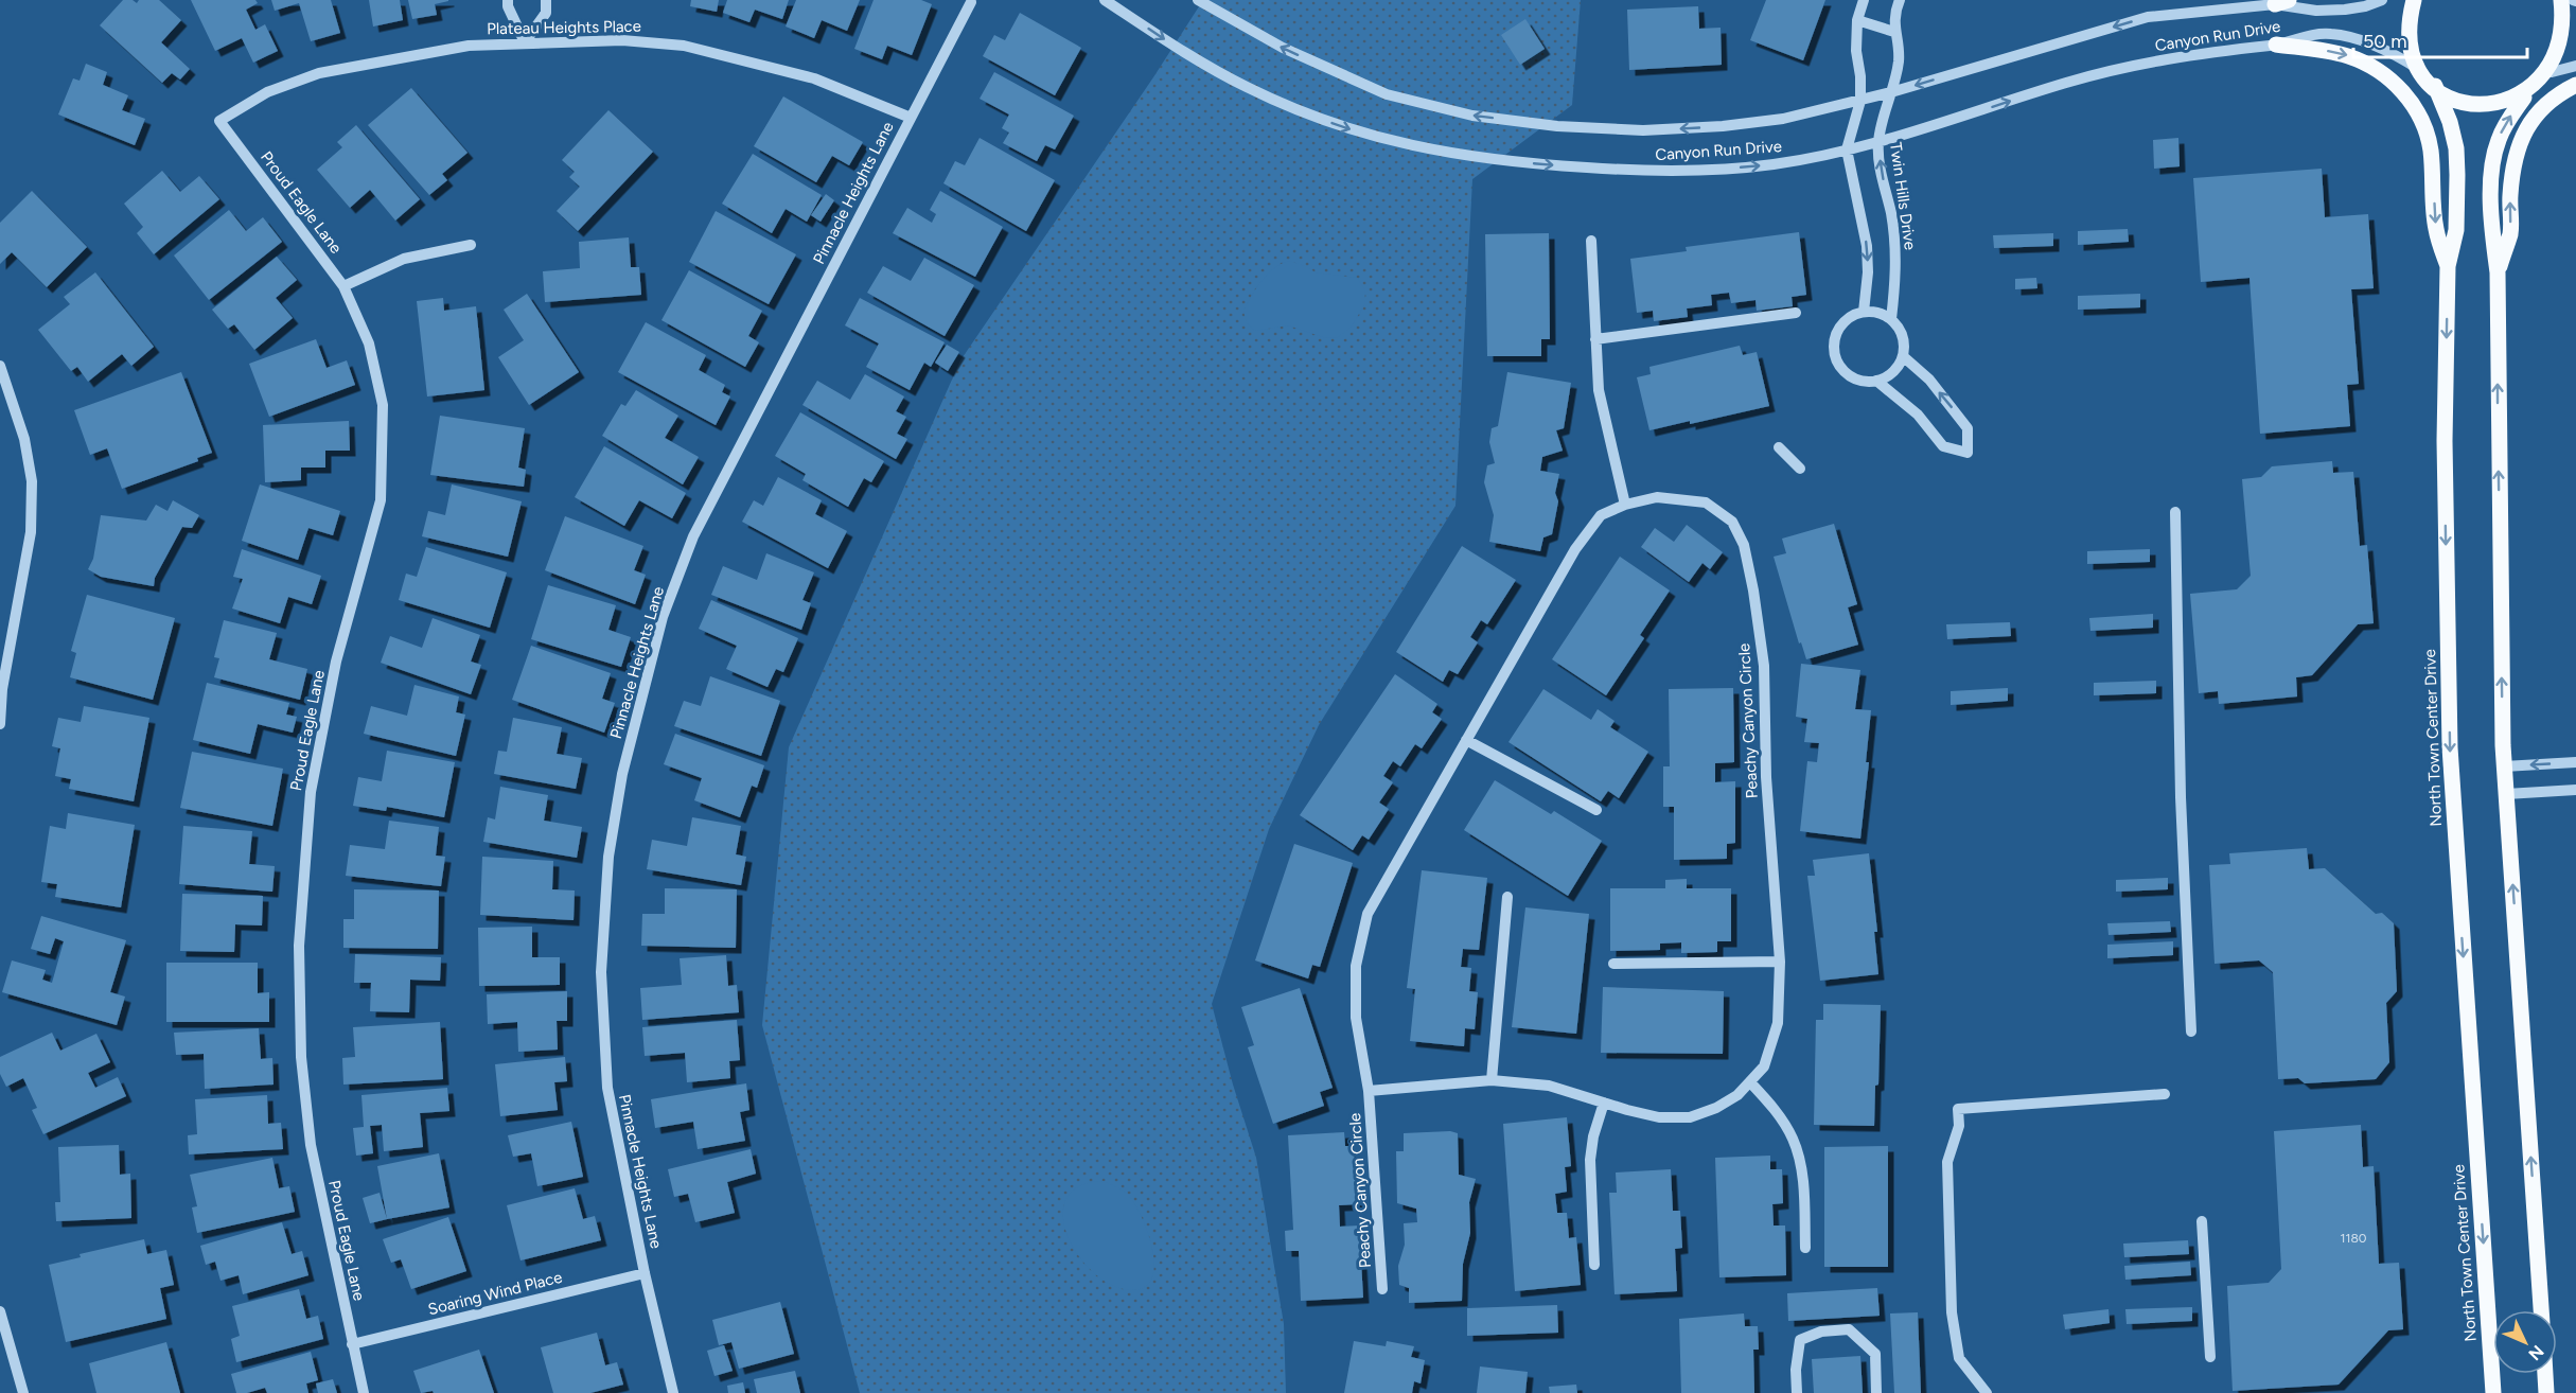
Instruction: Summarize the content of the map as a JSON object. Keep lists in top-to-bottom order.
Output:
{
  "streets": {
    "main road": ["North Town Center Drive"],
    "street": [
      "Plateau Heights Place",
      "Canyon Run Drive",
      "Pinnacle Heights Lane",
      "Twin Hills Drive",
      "Proud Eagle Lane",
      "Peachy Canyon Circle",
      "Soaring Wind Place"
    ]
  },
  "crossings": [
    ["Plateau Heights Place", "Pinnacle Heights Lane"],
    ["Plateau Heights Place", "Proud Eagle Lane"],
    ["Canyon Run Drive", "Twin Hills Drive"],
    ["Pinnacle Heights Lane", "Soaring Wind Place"],
    ["Proud Eagle Lane", "Soaring Wind Place"]
  ],
  "house_numbers": ["1180"],
  "scale_bar": "50 m",
  "north": "bottom right"
}
